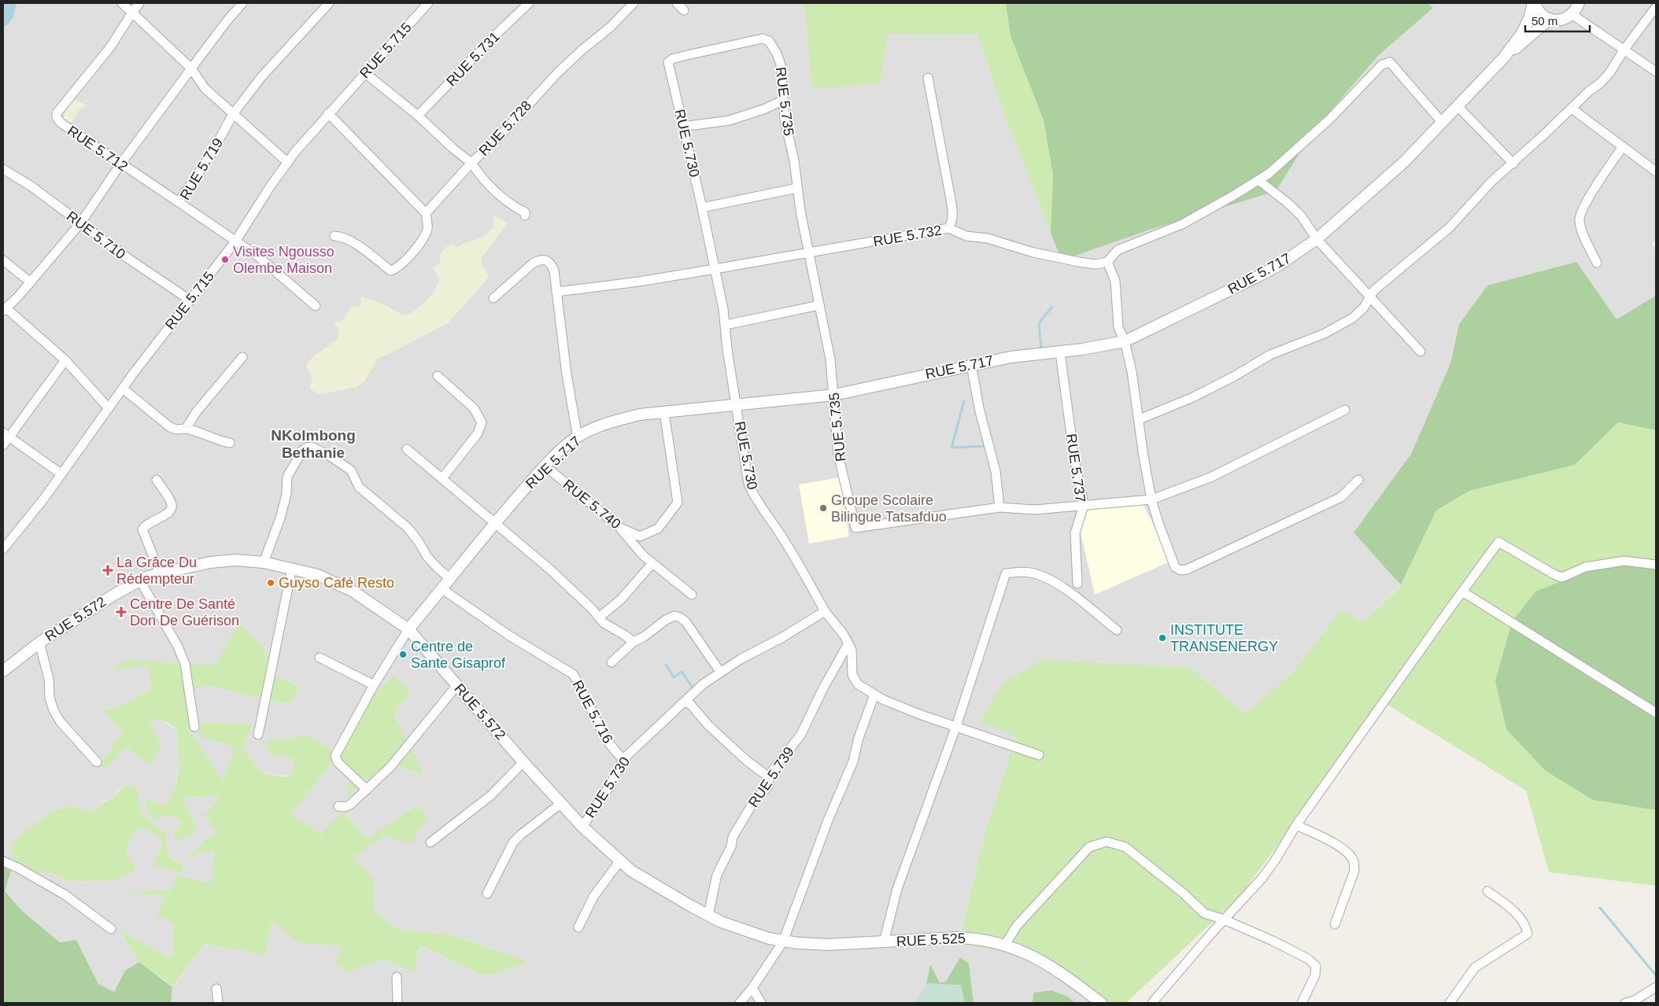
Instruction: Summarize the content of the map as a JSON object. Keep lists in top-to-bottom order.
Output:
{
  "streets": {
    "street": [
      "RUE 5.715",
      "RUE 5.731",
      "RUE 5.735",
      "RUE 5.728",
      "RUE 5.730",
      "RUE 5.712",
      "RUE 5.719",
      "RUE 5.710",
      "RUE 5.732",
      "RUE 5.717",
      "RUE 5.737",
      "RUE 5.740",
      "RUE 5.572",
      "RUE 5.716",
      "RUE 5.739",
      "RUE 5.525"
    ]
  },
  "crossings": [
    ["RUE 5.715", "RUE 5.728"],
    ["RUE 5.715", "RUE 5.719"],
    ["RUE 5.715", "RUE 5.710"],
    ["RUE 5.731", "RUE 5.728"],
    ["RUE 5.735", "RUE 5.730"],
    ["RUE 5.735", "RUE 5.732"],
    ["RUE 5.735", "RUE 5.717"],
    ["RUE 5.730", "RUE 5.732"],
    ["RUE 5.730", "RUE 5.717"],
    ["RUE 5.730", "RUE 5.572"],
    ["RUE 5.730", "RUE 5.716"],
    ["RUE 5.712", "RUE 5.719"],
    ["RUE 5.717", "RUE 5.737"],
    ["RUE 5.717", "RUE 5.740"],
    ["RUE 5.717", "RUE 5.572"],
    ["RUE 5.717", "RUE 5.716"],
    ["RUE 5.572", "RUE 5.739"],
    ["RUE 5.572", "RUE 5.525"]
  ],
  "districts": ["NKolmbong Bethanie"],
  "places": {
    "other": [
      "Visites Ngousso Olembe Maison",
      "Groupe Scolaire Bilingue Tatsafduo",
      "Guyso Café Resto",
      "INSTITUTE TRANSENERGY",
      "Centre de Sante Gisaprof"
    ],
    "health": ["La Grâce Du Rédempteur", "Centre De Santé Don De Guérison"]
  },
  "scale_bar": "50 m"
}
